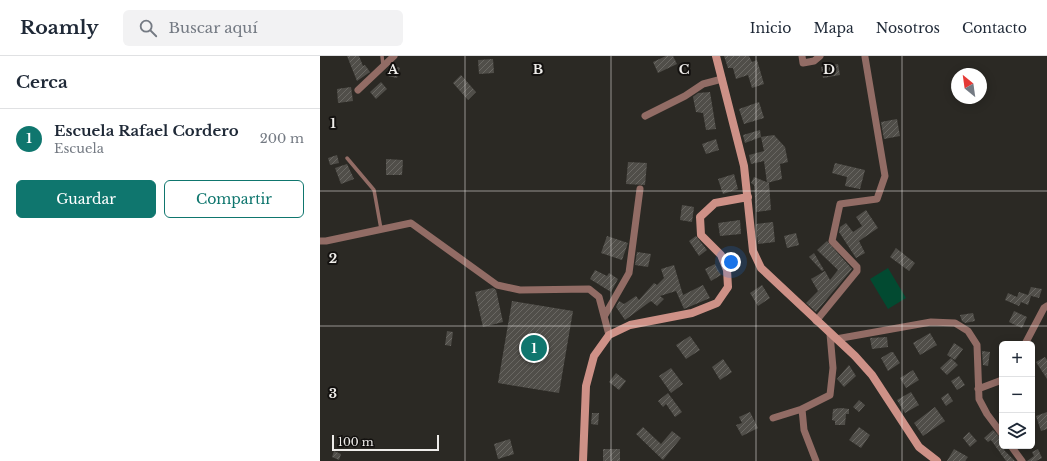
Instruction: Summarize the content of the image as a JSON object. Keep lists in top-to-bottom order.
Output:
{
  "scale_bar": "100 m",
  "north": "top left",
  "page": {
    "header": "Roamly",
    "search": "Buscar aquí",
    "nav": [
      "Inicio",
      "Mapa",
      "Nosotros",
      "Contacto"
    ],
    "heading": "Cerca",
    "list": [
      {
        "mark": "1",
        "name": "Escuela Rafael Cordero",
        "note": "Escuela",
        "value": "200 m"
      }
    ],
    "buttons": ["Guardar", "Compartir"],
    "pins": "1",
    "map_buttons": ["+", "−"],
    "scale": "100 m"
  },
  "grid": {
    "columns": [
      "A",
      "B",
      "C",
      "D"
    ],
    "rows": ["1", "2", "3"]
  }
}
